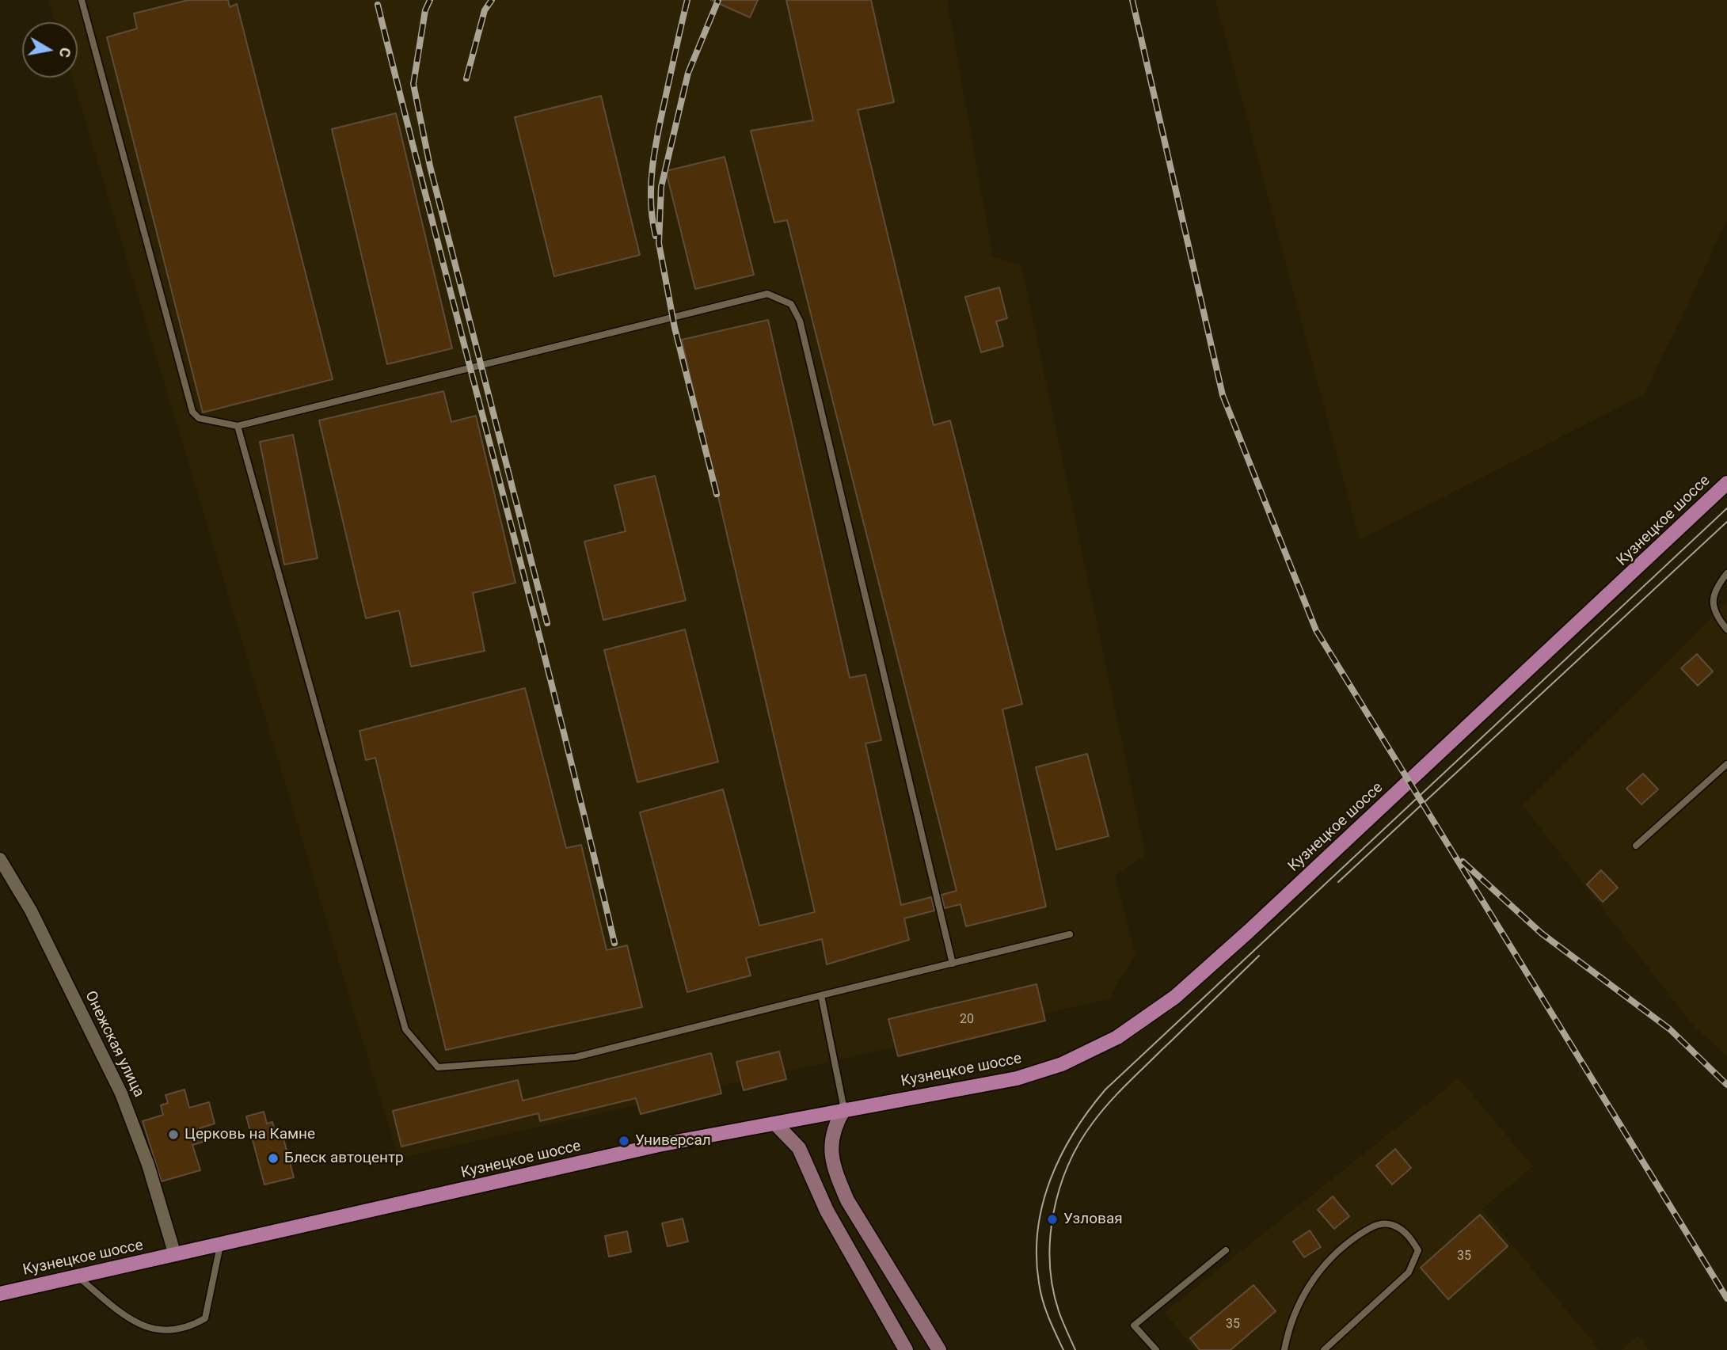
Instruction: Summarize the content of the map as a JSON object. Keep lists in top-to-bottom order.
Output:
{
  "streets": {
    "main road": ["Кузнецкое шоссе"],
    "street": ["Онежская улица"]
  },
  "crossings": [
    ["Кузнецкое шоссе", "Онежская улица"]
  ],
  "places": [
    "Церковь на Камне",
    "Универсал",
    "Блеск автоцентр",
    "Узловая"
  ],
  "house_numbers": ["20", "35", "35"],
  "north": "right"
}
